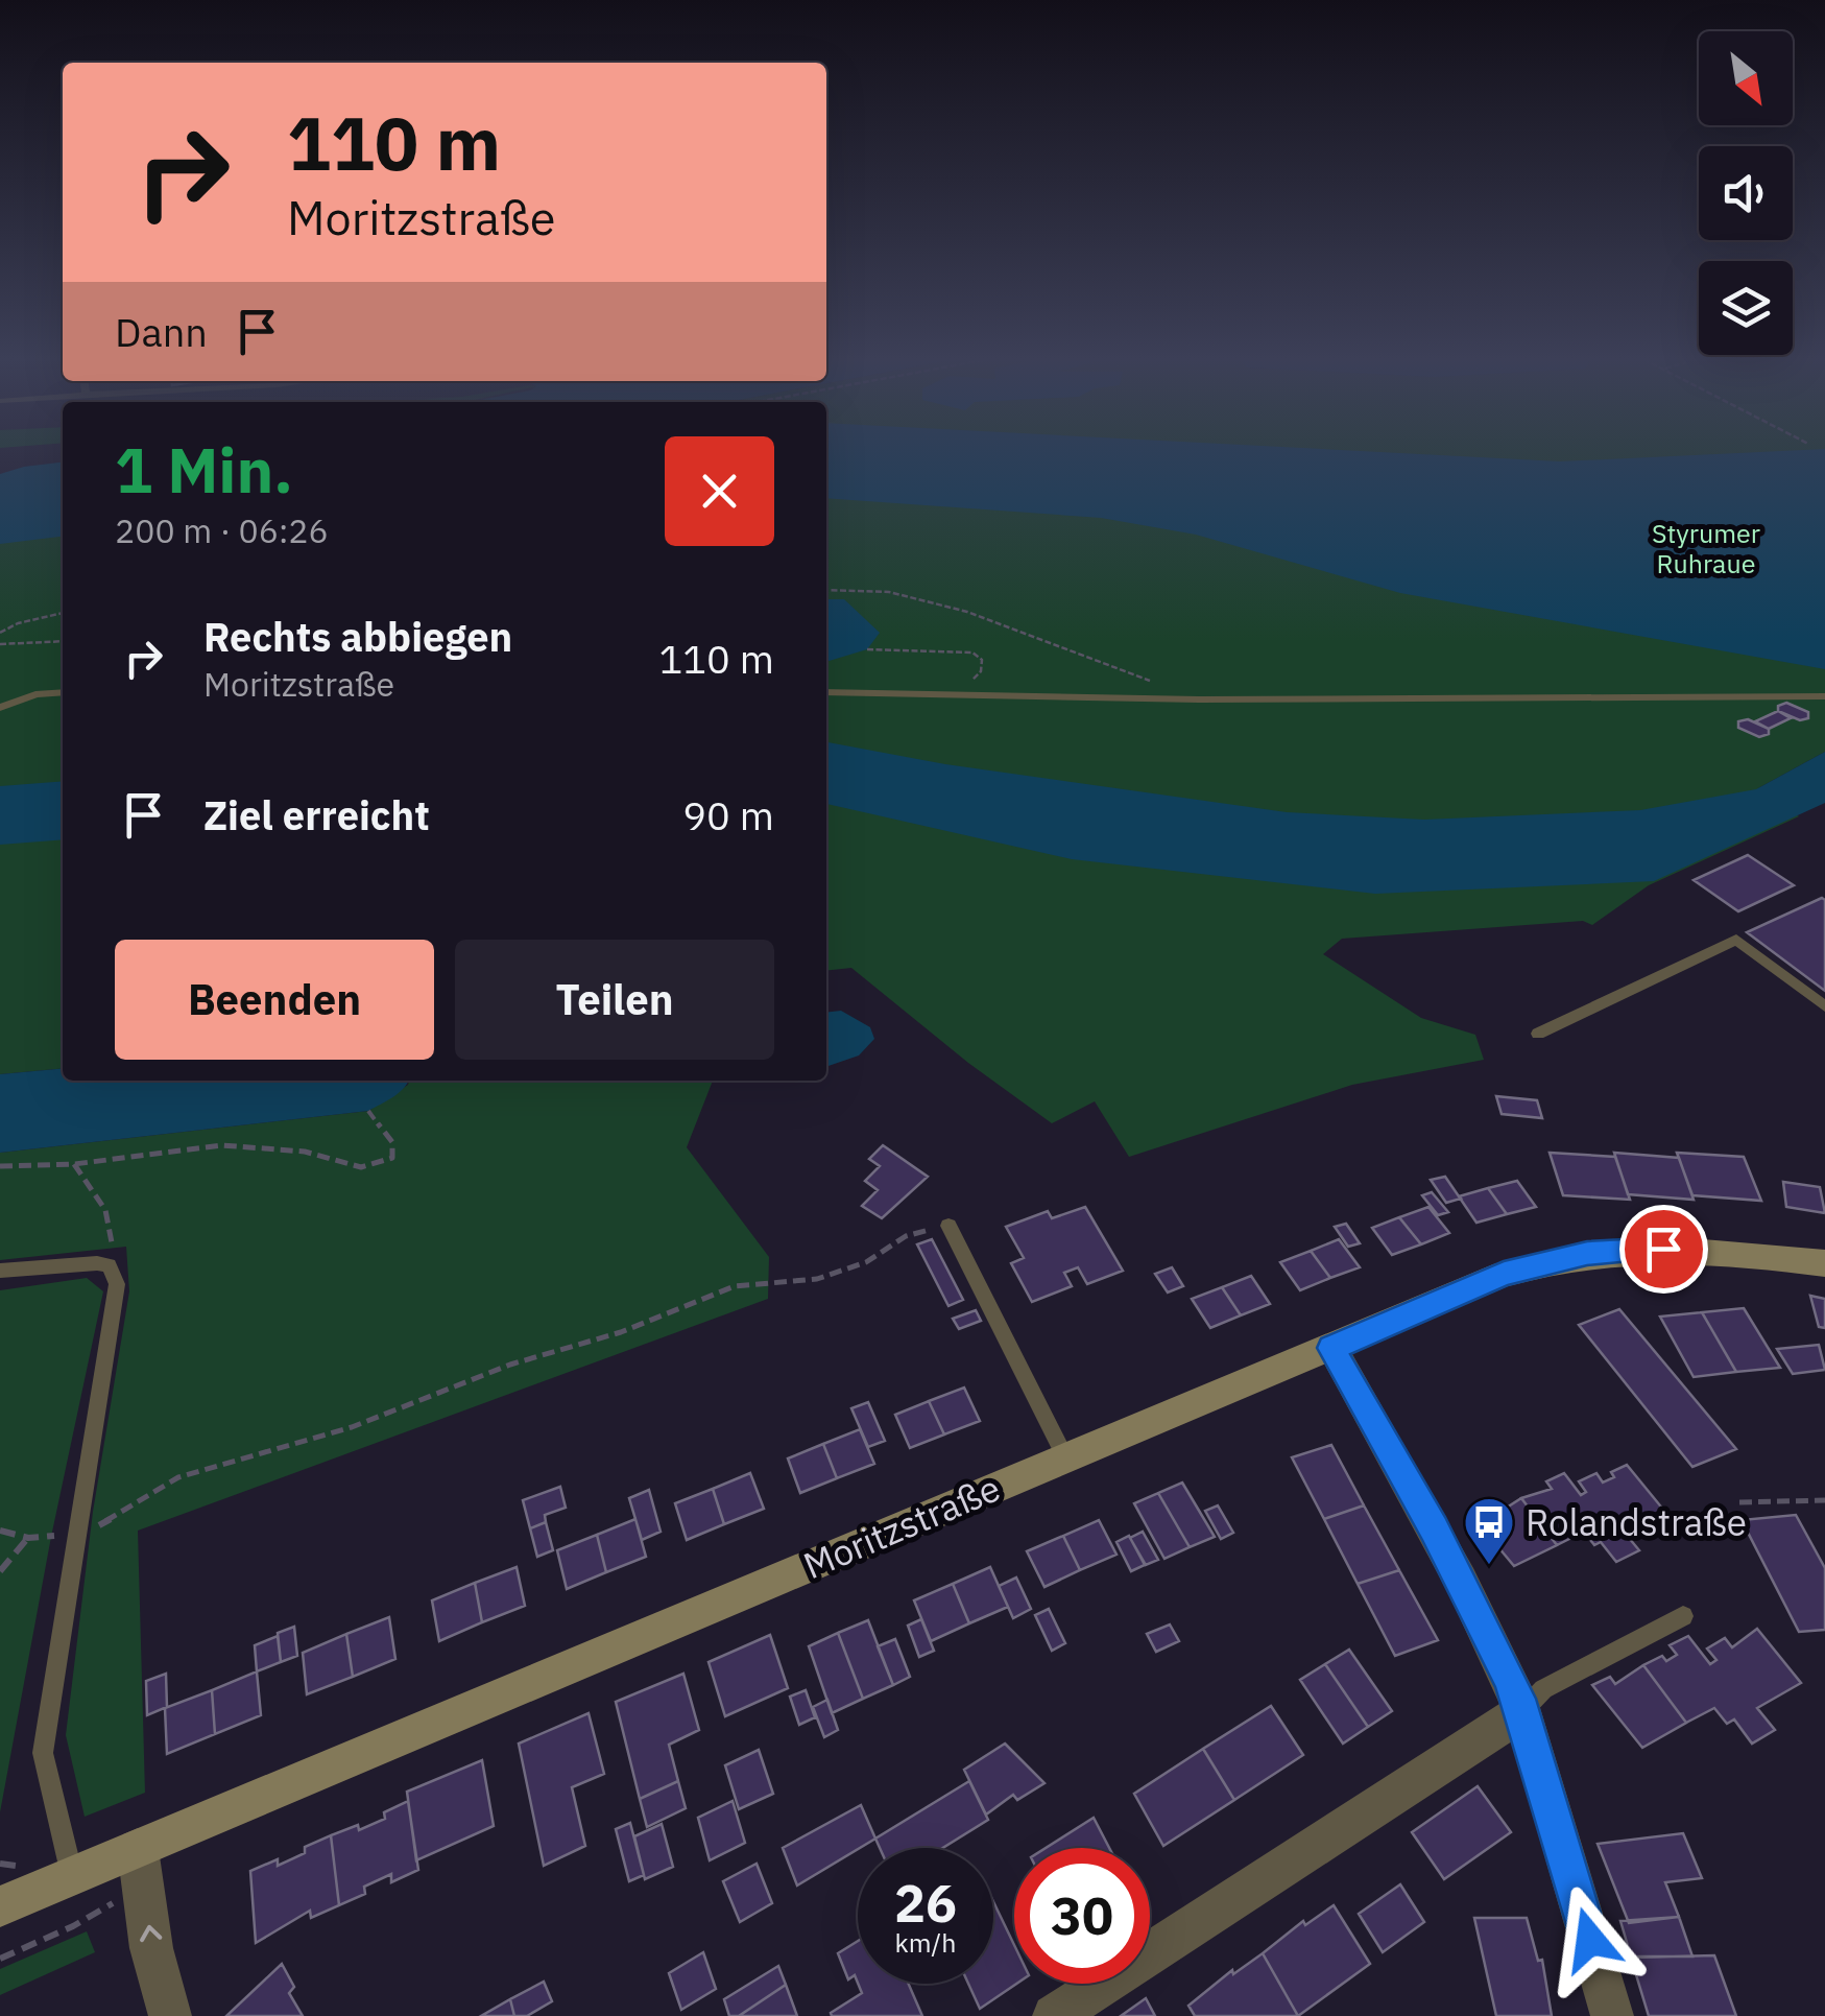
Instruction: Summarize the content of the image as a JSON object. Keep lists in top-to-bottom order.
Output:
{
  "streets": {
    "main road": ["Moritzstraße"]
  },
  "parks": ["Styrumer Ruhraue"],
  "places": {
    "bus stop": ["Rolandstraße"]
  },
  "north": "bottom right",
  "page": {
    "turn": ["110 m", "Moritzstraße"],
    "then": "Dann",
    "heading": ["1 Min.", "200 m · 06:26"],
    "list": [
      {
        "name": "Rechts abbiegen",
        "note": "Moritzstraße",
        "value": "110 m"
      },
      {
        "name": "Ziel erreicht",
        "value": "90 m"
      }
    ],
    "buttons": ["Beenden", "Teilen"],
    "speed": "26 km/h",
    "limit": "30"
  }
}
